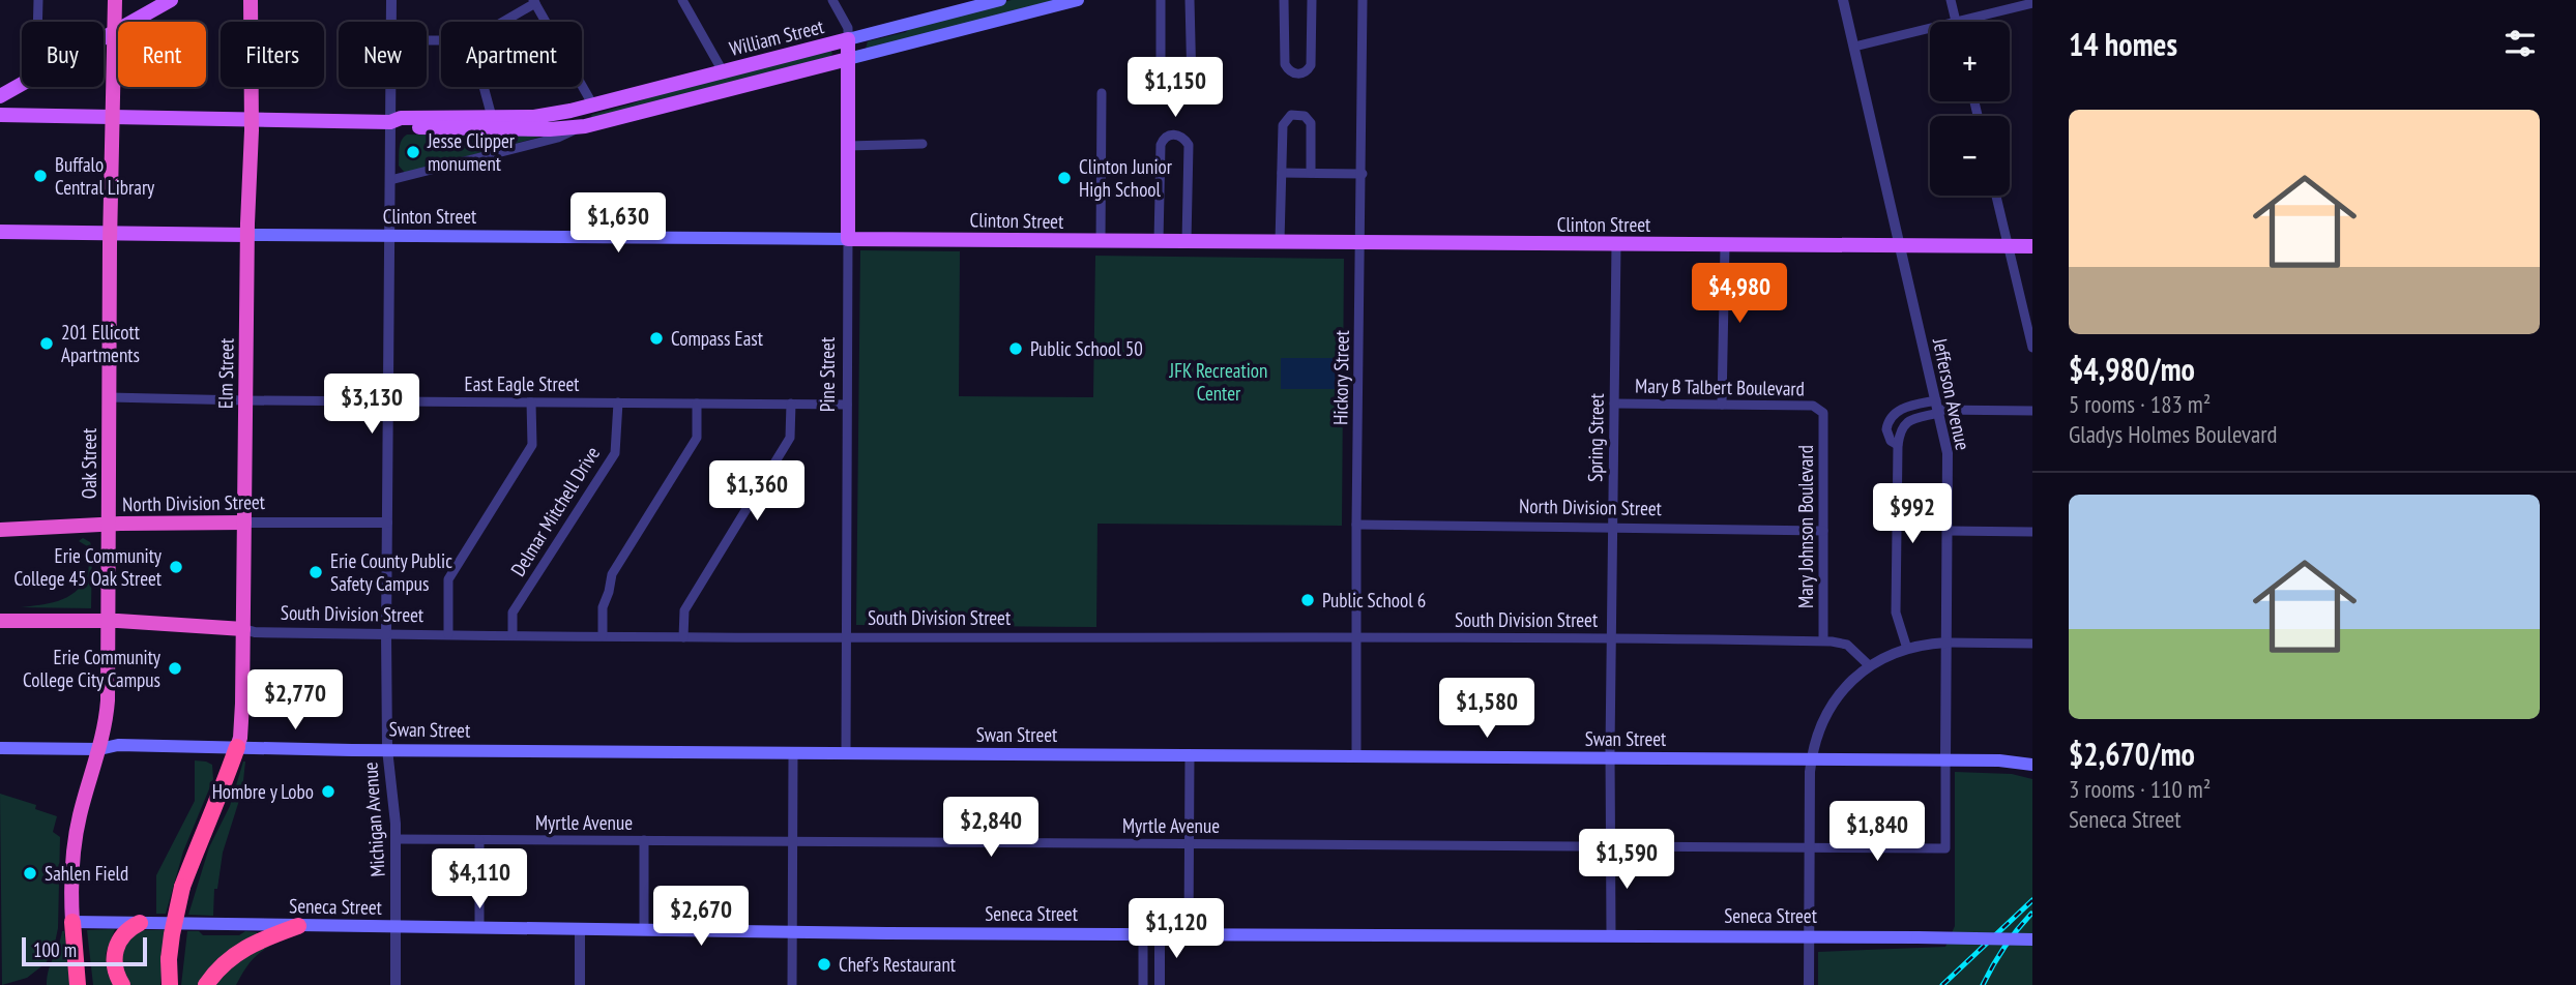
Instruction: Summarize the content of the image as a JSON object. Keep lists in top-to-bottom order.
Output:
{
  "streets": {
    "highway": [
      "Elm Street",
      "Oak Street",
      "North Division Street",
      "South Division Street"
    ],
    "main road": [
      "William Street",
      "Clinton Street",
      "Pine Street",
      "Swan Street",
      "Seneca Street"
    ],
    "street": [
      "Hickory Street",
      "East Eagle Street",
      "Mary B Talbert Boulevard",
      "Jefferson Avenue",
      "Spring Street",
      "Delmar Mitchell Drive",
      "Mary Johnson Boulevard",
      "Michigan Avenue",
      "Myrtle Avenue"
    ]
  },
  "crossings": [
    ["William Street", "Elm Street"],
    ["William Street", "Pine Street"],
    ["William Street", "Oak Street"],
    ["William Street", "Michigan Avenue"],
    ["Clinton Street", "Elm Street"],
    ["Clinton Street", "Pine Street"],
    ["Clinton Street", "Hickory Street"],
    ["Clinton Street", "Jefferson Avenue"],
    ["Clinton Street", "Spring Street"],
    ["Clinton Street", "Oak Street"],
    ["Clinton Street", "Michigan Avenue"],
    ["Elm Street", "East Eagle Street"],
    ["Elm Street", "North Division Street"],
    ["Elm Street", "South Division Street"],
    ["Elm Street", "Swan Street"],
    ["Pine Street", "East Eagle Street"],
    ["Pine Street", "South Division Street"],
    ["Pine Street", "Swan Street"],
    ["Hickory Street", "North Division Street"],
    ["Hickory Street", "South Division Street"],
    ["Hickory Street", "Swan Street"],
    ["East Eagle Street", "Oak Street"],
    ["East Eagle Street", "Delmar Mitchell Drive"],
    ["East Eagle Street", "Michigan Avenue"],
    ["Mary B Talbert Boulevard", "Spring Street"],
    ["Mary B Talbert Boulevard", "Mary Johnson Boulevard"],
    ["Jefferson Avenue", "Swan Street"],
    ["Jefferson Avenue", "Myrtle Avenue"],
    ["Spring Street", "North Division Street"],
    ["Spring Street", "South Division Street"],
    ["Spring Street", "Swan Street"],
    ["Spring Street", "Myrtle Avenue"],
    ["Spring Street", "Seneca Street"],
    ["Oak Street", "North Division Street"],
    ["Oak Street", "South Division Street"],
    ["Oak Street", "Swan Street"],
    ["Oak Street", "Seneca Street"],
    ["North Division Street", "Mary Johnson Boulevard"],
    ["North Division Street", "Michigan Avenue"],
    ["Delmar Mitchell Drive", "South Division Street"],
    ["Mary Johnson Boulevard", "South Division Street"],
    ["South Division Street", "Michigan Avenue"],
    ["Swan Street", "Michigan Avenue"],
    ["Michigan Avenue", "Myrtle Avenue"],
    ["Michigan Avenue", "Seneca Street"]
  ],
  "parks": ["JFK Recreation Center"],
  "places": [
    "Jesse Clipper monument",
    "Buffalo Central Library",
    "Clinton Junior High School",
    "Compass East",
    "201 Ellicott Apartments",
    "Public School 50",
    "Erie Community College 45 Oak Street",
    "Erie County Public Safety Campus",
    "Public School 6",
    "Erie Community College City Campus",
    "Hombre y Lobo",
    "Sahlen Field",
    "Chef's Restaurant"
  ],
  "scale_bar": "100 m",
  "page": {
    "heading": "14 homes",
    "map_buttons": ["+", "−"],
    "chip": [
      "Buy",
      "Rent",
      "Filters",
      "New",
      "Apartment"
    ],
    "price": [
      "$1,150",
      "$1,630",
      "$4,980",
      "$3,130",
      "$1,360",
      "$992",
      "$2,770",
      "$1,580",
      "$2,840",
      "$1,840",
      "$1,590",
      "$4,110",
      "$2,670",
      "$1,120"
    ],
    "list": [
      {
        "name": "$4,980/mo",
        "note": "5 rooms · 183 m² · Gladys Holmes Boulevard"
      },
      {
        "name": "$2,670/mo",
        "note": "3 rooms · 110 m² · Seneca Street"
      }
    ],
    "scale": "100 m"
  }
}
